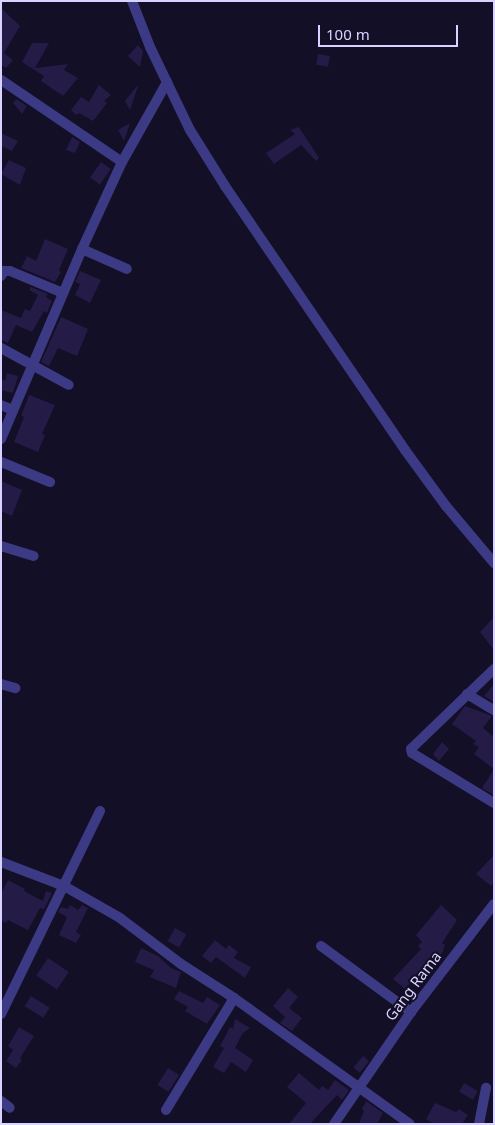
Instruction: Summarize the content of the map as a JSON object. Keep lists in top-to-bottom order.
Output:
{
  "streets": {
    "street": ["Gang Rama"]
  },
  "scale_bar": "100 m"
}
